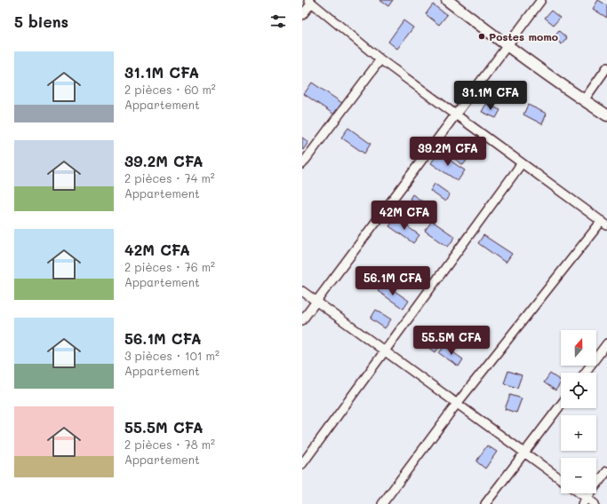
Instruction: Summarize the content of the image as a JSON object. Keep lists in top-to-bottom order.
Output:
{
  "places": ["Postes momo"],
  "north": "top",
  "page": {
    "heading": "5 biens",
    "list": [
      {
        "name": "31.1M CFA",
        "note": "2 pièces · 60 m² · Appartement"
      },
      {
        "name": "39.2M CFA",
        "note": "2 pièces · 74 m² · Appartement"
      },
      {
        "name": "42M CFA",
        "note": "2 pièces · 76 m² · Appartement"
      },
      {
        "name": "56.1M CFA",
        "note": "3 pièces · 101 m² · Appartement"
      },
      {
        "name": "55.5M CFA",
        "note": "2 pièces · 78 m² · Appartement"
      }
    ],
    "price": [
      "31.1M CFA",
      "39.2M CFA",
      "42M CFA",
      "56.1M CFA",
      "55.5M CFA"
    ],
    "map_buttons": ["+", "−"]
  }
}
